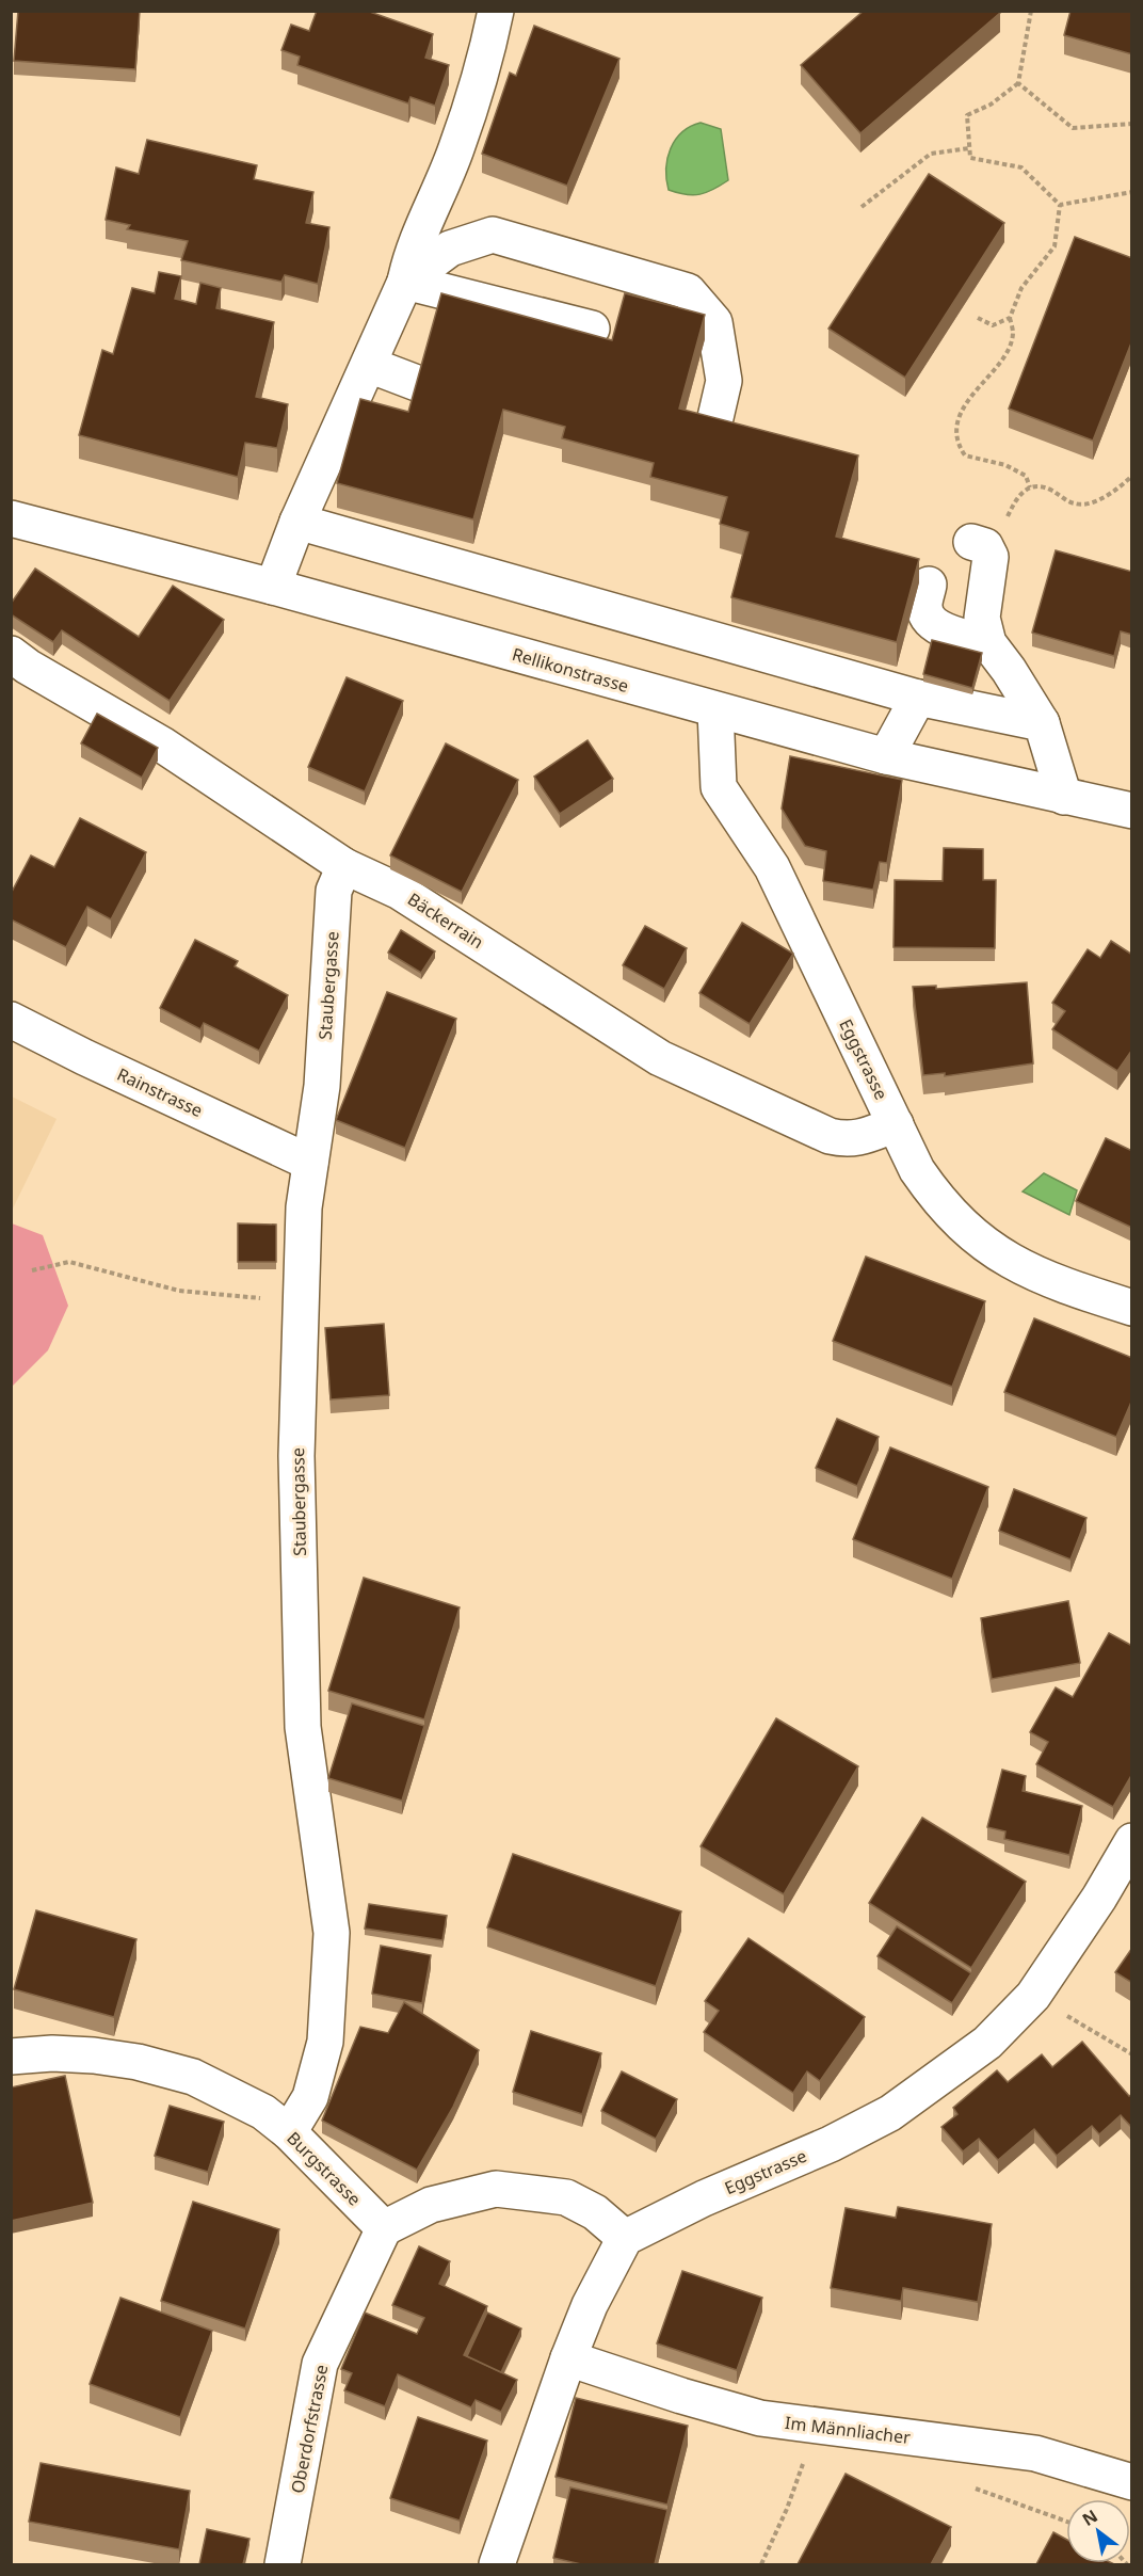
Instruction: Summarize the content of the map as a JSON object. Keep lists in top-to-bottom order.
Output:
{
  "streets": {
    "street": [
      "Rellikonstrasse",
      "Bäckerrain",
      "Staubergasse",
      "Eggstrasse",
      "Rainstrasse",
      "Burgstrasse",
      "Oberdorfstrasse",
      "Im Männliacher"
    ]
  },
  "crossings": [
    ["Rellikonstrasse", "Eggstrasse"],
    ["Bäckerrain", "Staubergasse"],
    ["Bäckerrain", "Eggstrasse"],
    ["Staubergasse", "Rainstrasse"],
    ["Staubergasse", "Burgstrasse"],
    ["Burgstrasse", "Oberdorfstrasse"]
  ],
  "north": "top left"
}
